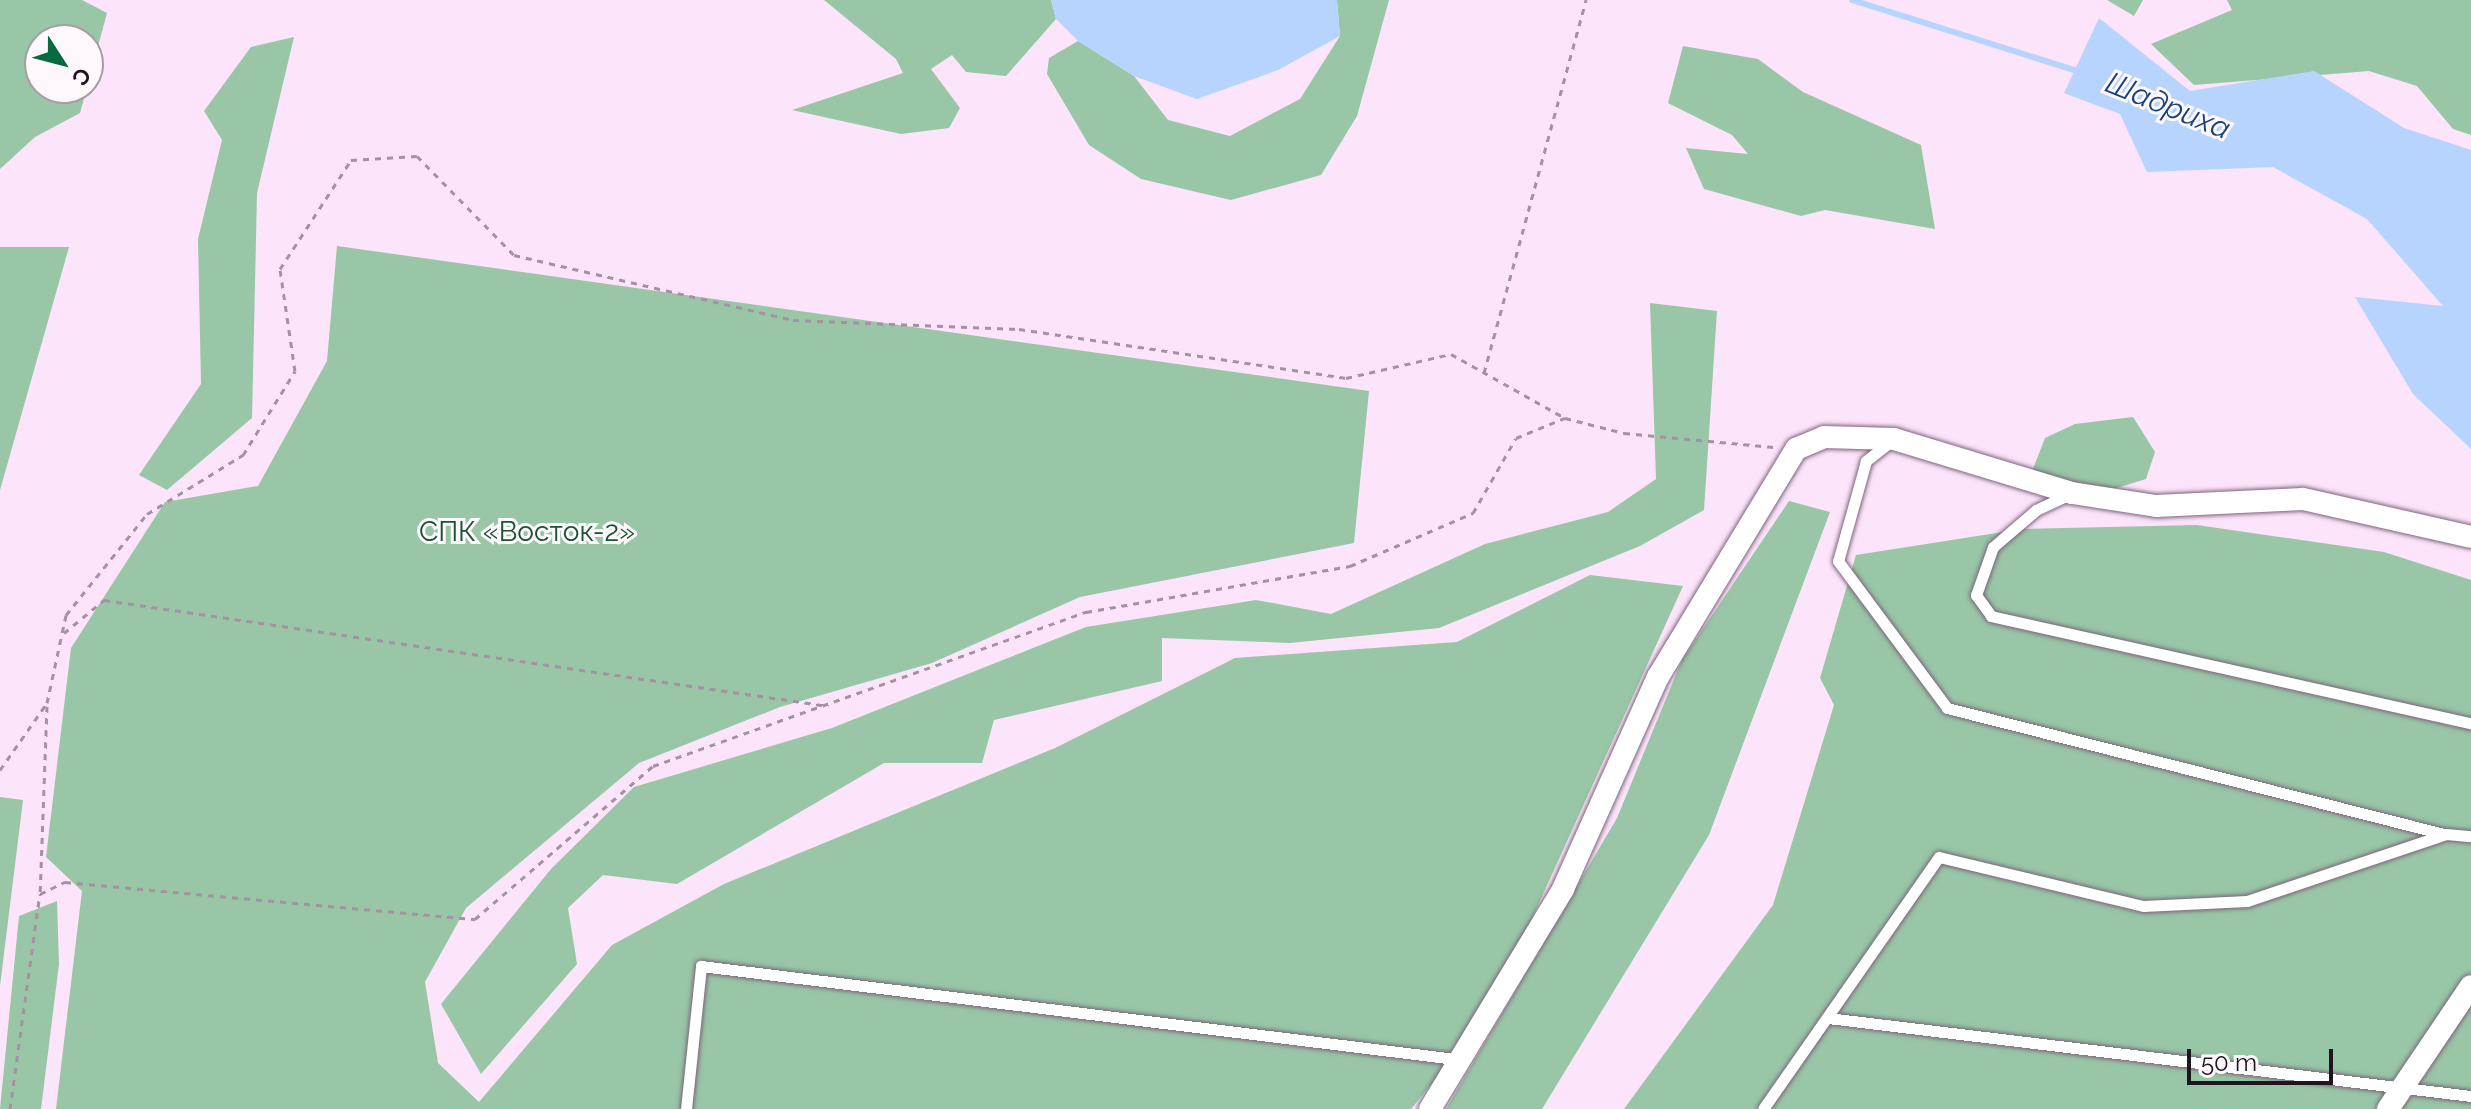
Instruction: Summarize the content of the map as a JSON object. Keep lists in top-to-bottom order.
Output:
{
  "water": ["Шадриха"],
  "parks": ["СПК «Восток-2»"],
  "scale_bar": "50 m",
  "north": "bottom right"
}
